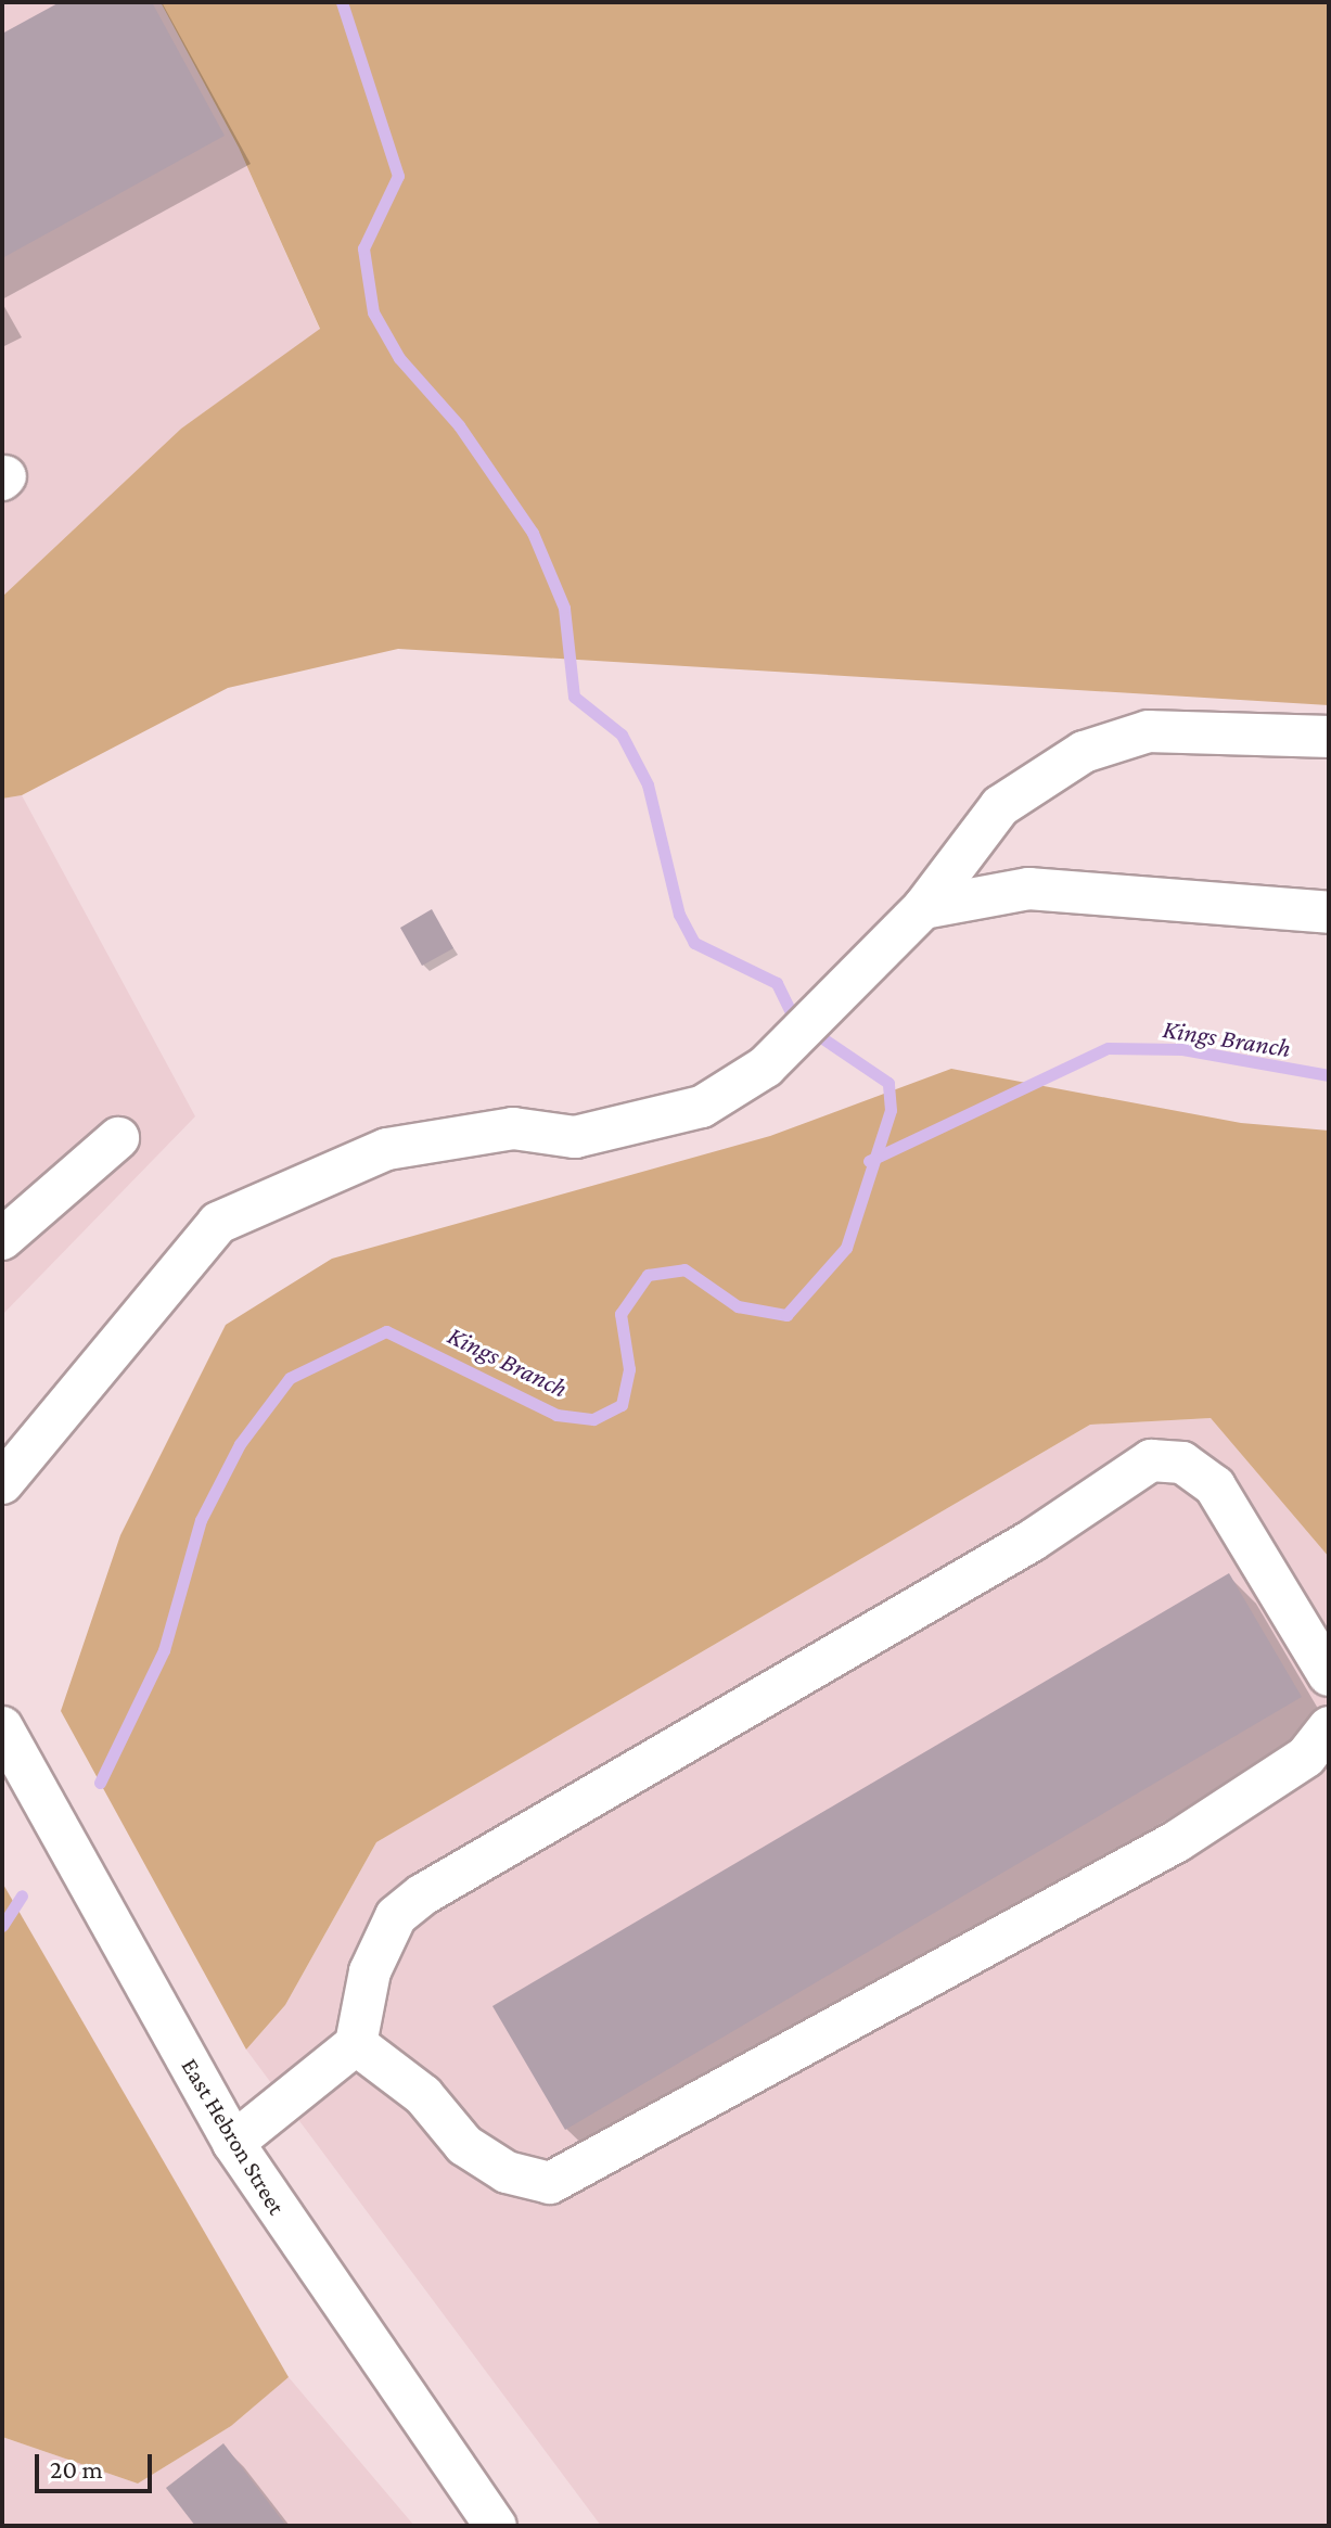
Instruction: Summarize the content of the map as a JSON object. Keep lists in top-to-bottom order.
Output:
{
  "streets": {
    "street": ["East Hebron Street"]
  },
  "water": ["Kings Branch"],
  "scale_bar": "20 m"
}
